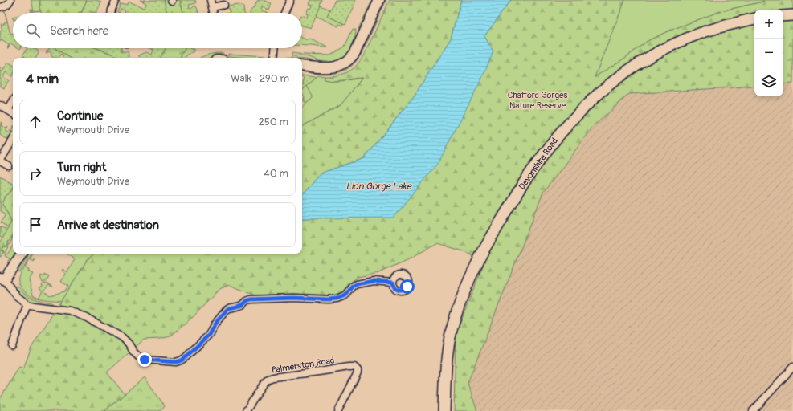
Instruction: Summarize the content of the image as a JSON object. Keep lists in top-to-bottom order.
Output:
{
  "streets": {
    "main road": ["Devonshire Road"],
    "street": ["Palmerston Road"]
  },
  "water": ["Lion Gorge Lake"],
  "parks": ["Chafford Gorges Nature Reserve"],
  "page": {
    "map_buttons": ["+", "−"],
    "search": "Search here",
    "heading": ["4 min", "Walk · 290 m"],
    "list": [
      ["Continue", "Weymouth Drive", "250 m"],
      ["Turn right", "Weymouth Drive", "40 m"],
      "Arrive at destination"
    ]
  }
}
